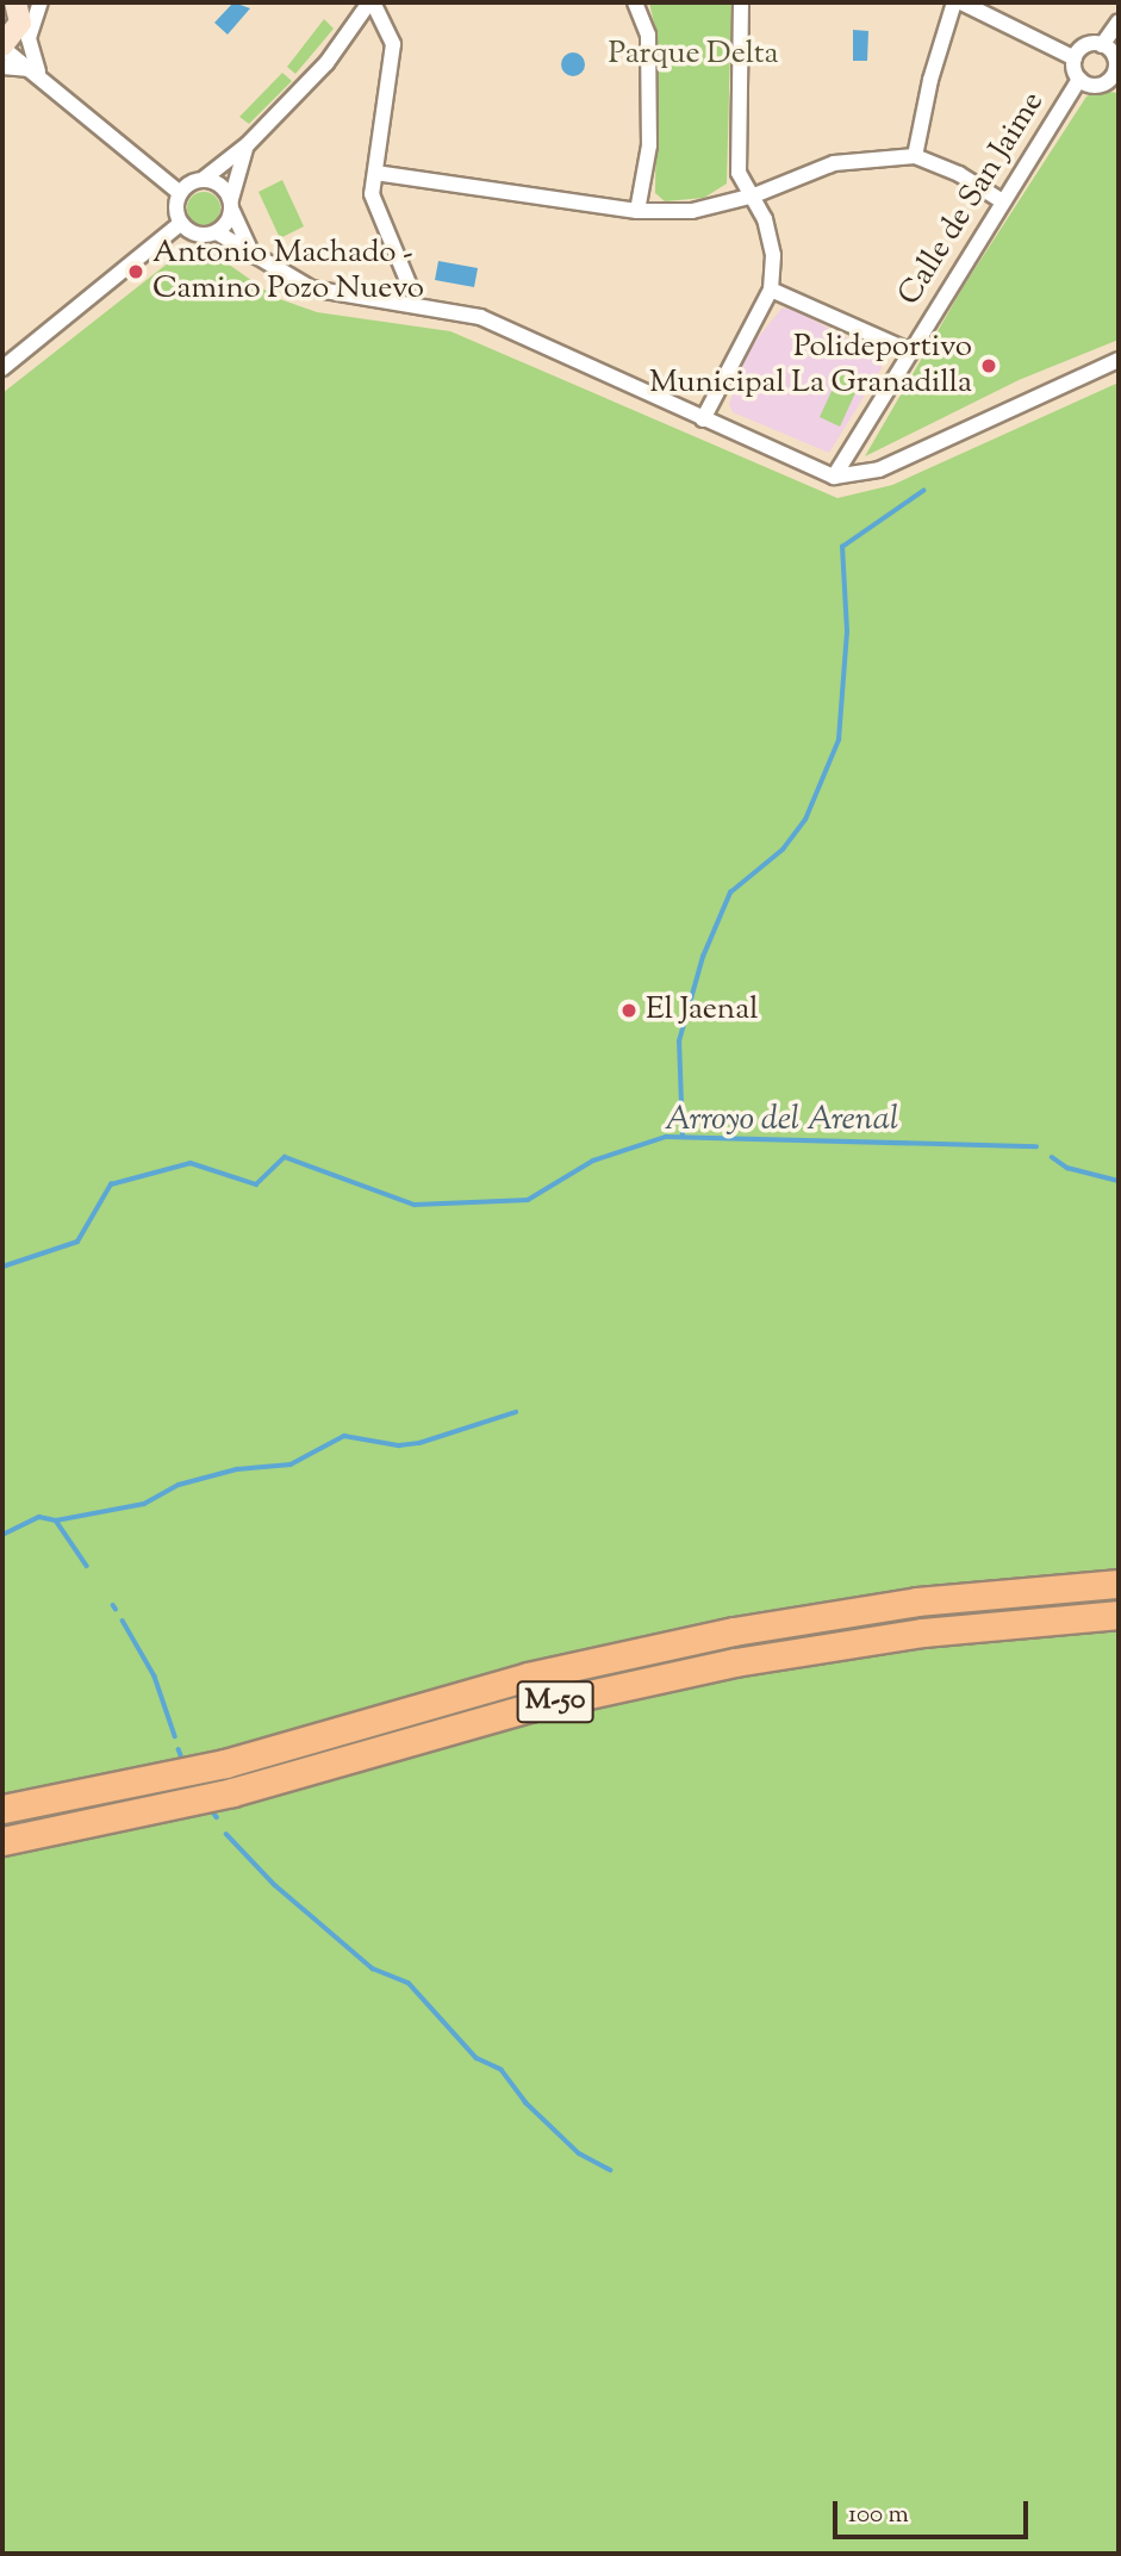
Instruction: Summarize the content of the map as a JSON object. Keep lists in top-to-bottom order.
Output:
{
  "streets": {
    "highway": ["M-50"],
    "street": ["Calle de San Jaime"]
  },
  "water": ["Arroyo del Arenal"],
  "parks": ["Parque Delta"],
  "places": ["Antonio Machado - Camino Pozo Nuevo", "Polideportivo Municipal La Granadilla", "El Jaenal"],
  "scale_bar": "100 m"
}
